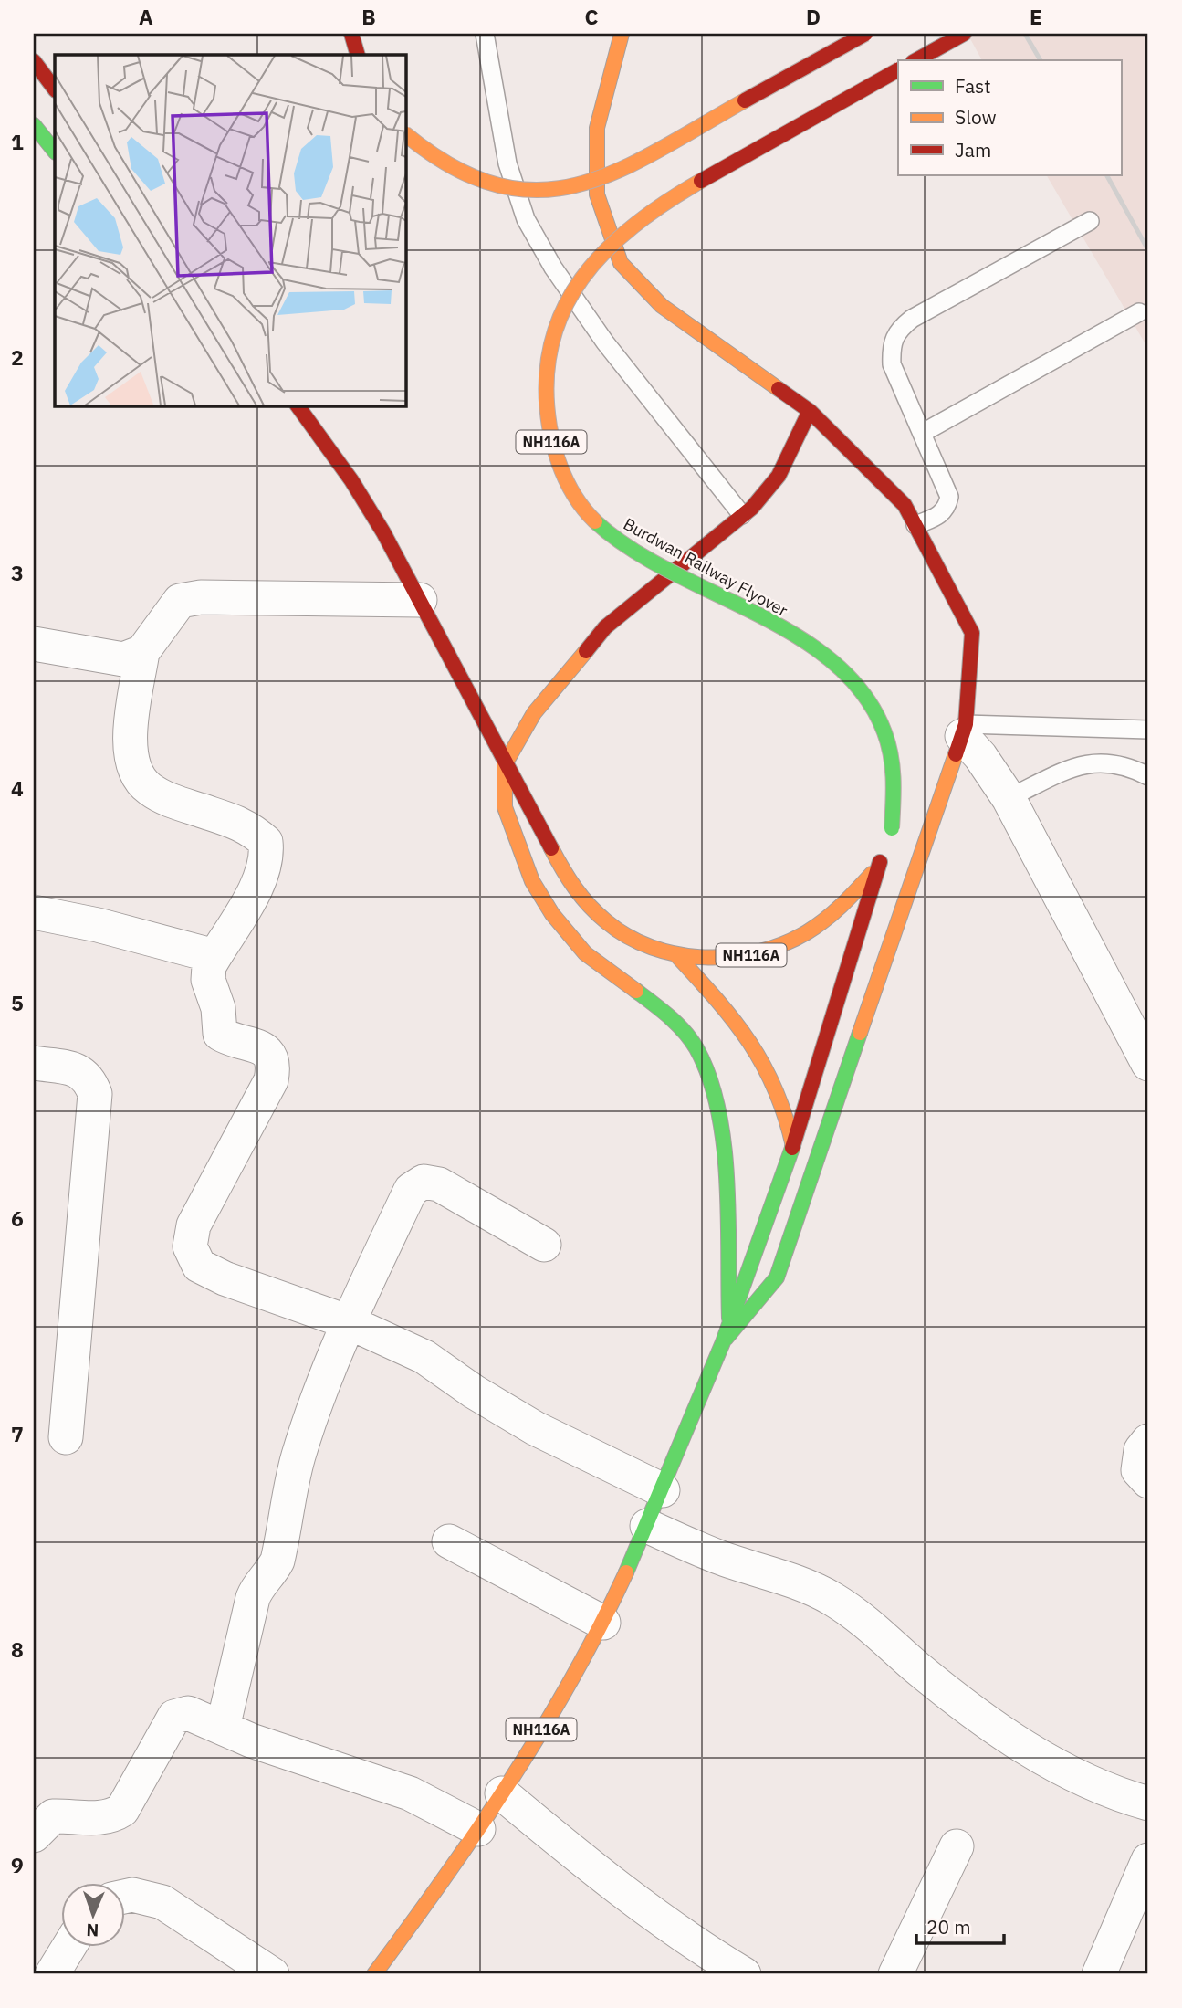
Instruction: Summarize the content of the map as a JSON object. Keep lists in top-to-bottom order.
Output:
{
  "streets": {
    "main road": ["NH116A", "Burdwan Railway Flyover"]
  },
  "crossings": [
    ["NH116A", "Burdwan Railway Flyover"]
  ],
  "legend": ["Fast", "Slow", "Jam"],
  "scale_bar": "20 m",
  "north": "bottom",
  "grid": {
    "columns": [
      "A",
      "B",
      "C",
      "D",
      "E"
    ],
    "rows": [
      "1",
      "2",
      "3",
      "4",
      "5",
      "6",
      "7",
      "8",
      "9"
    ]
  }
}
